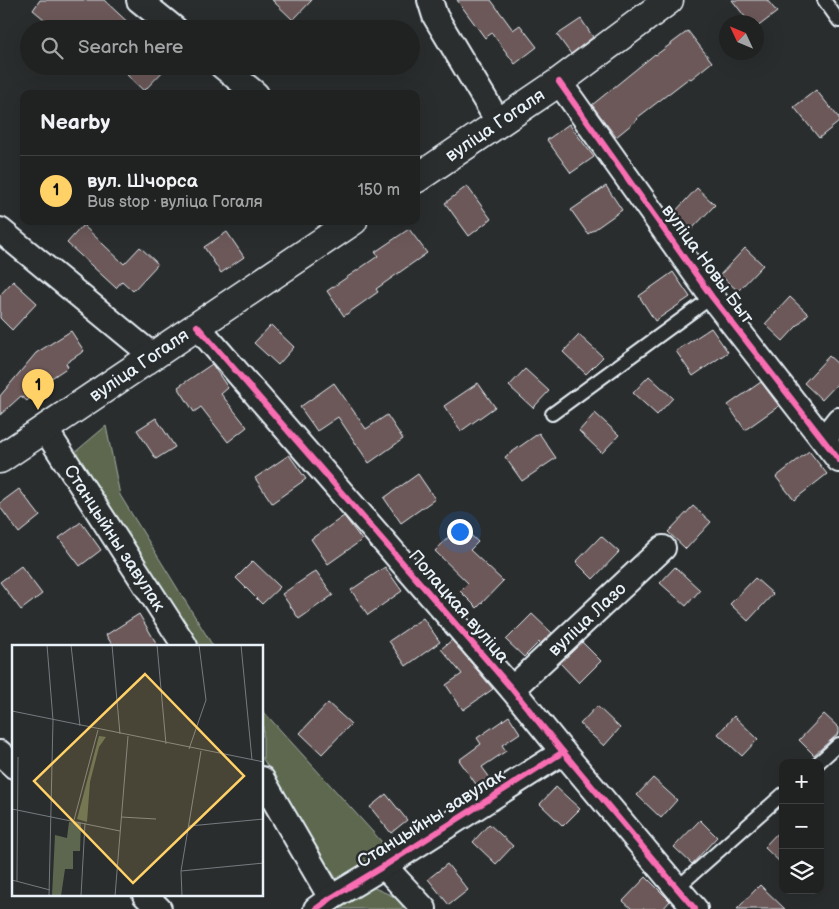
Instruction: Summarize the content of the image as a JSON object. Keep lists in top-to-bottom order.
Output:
{
  "streets": {
    "main road": ["вуліца Гогаля"],
    "street": [
      "вуліца Новы Быт",
      "Станцыйны завулак",
      "Полацкая вуліца",
      "вуліца Лазо"
    ]
  },
  "crossings": [
    ["вуліца Гогаля", "вуліца Новы Быт"],
    ["вуліца Гогаля", "Станцыйны завулак"],
    ["вуліца Гогаля", "Полацкая вуліца"],
    ["Станцыйны завулак", "Полацкая вуліца"],
    ["Полацкая вуліца", "вуліца Лазо"]
  ],
  "north": "top left",
  "page": {
    "search": "Search here",
    "heading": "Nearby",
    "list": [
      {
        "mark": "1",
        "name": "вул. Шчорса",
        "note": "Bus stop · вуліца Гогаля",
        "value": "150 m"
      }
    ],
    "pins": "1",
    "map_buttons": ["+", "−"]
  }
}
